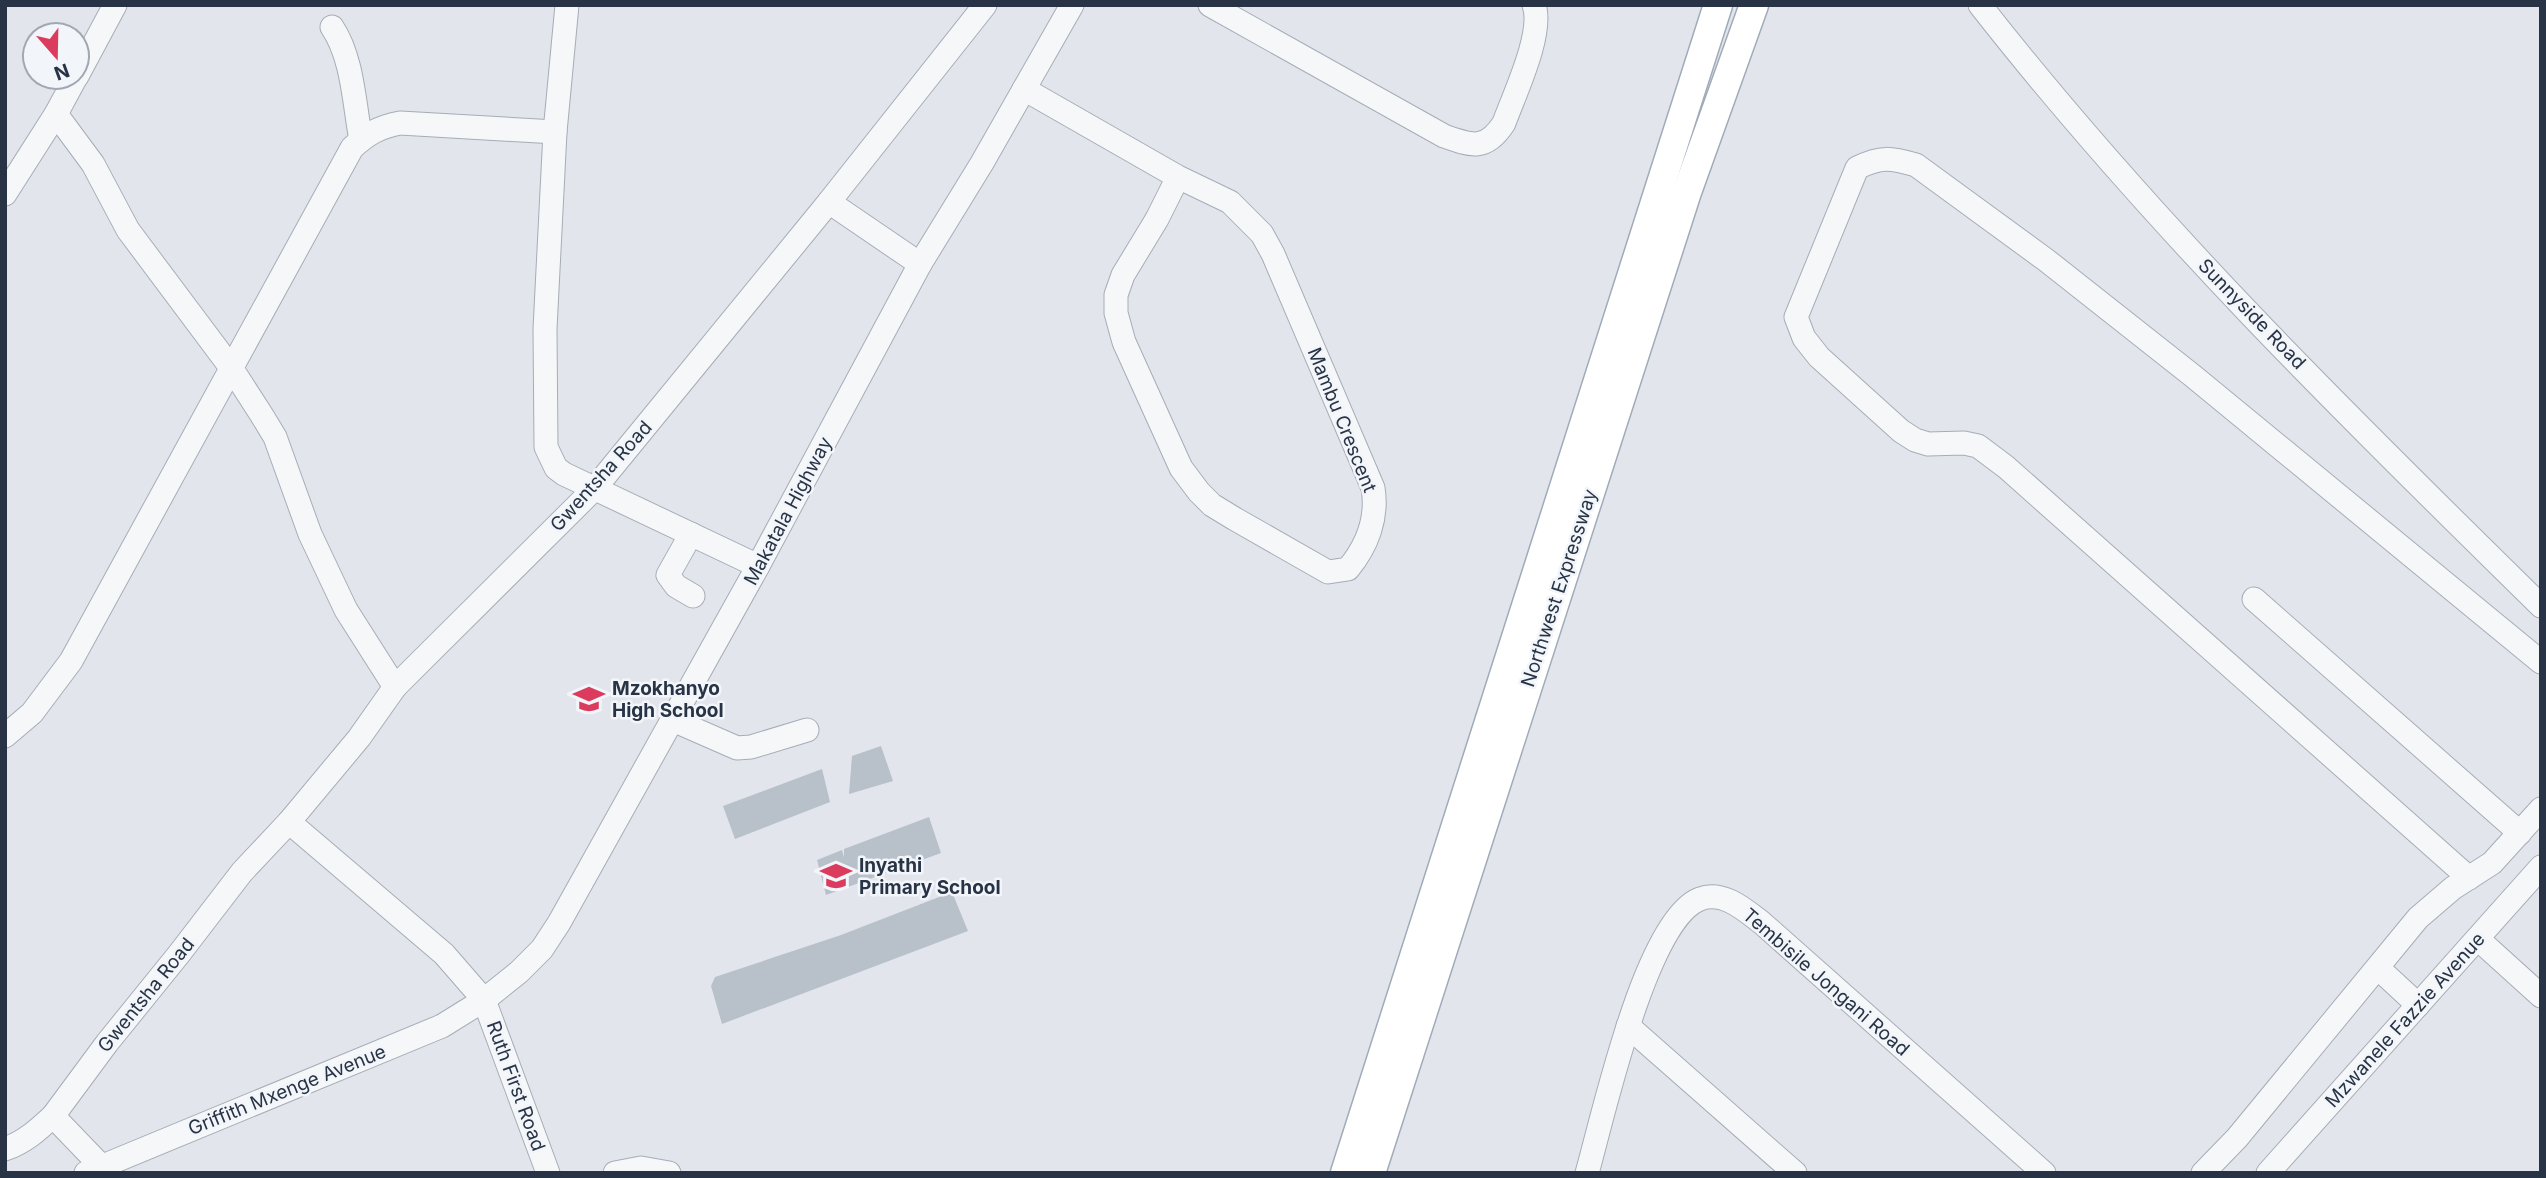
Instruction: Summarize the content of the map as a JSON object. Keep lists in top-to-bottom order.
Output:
{
  "streets": {
    "main road": ["Northwest Expressway"],
    "street": [
      "Sunnyside Road",
      "Mambu Crescent",
      "Gwentsha Road",
      "Makatala Highway",
      "Tembisile Jongani Road",
      "Mzwanele Fazzie Avenue",
      "Ruth First Road",
      "Griffith Mxenge Avenue"
    ]
  },
  "crossings": [
    ["Mambu Crescent", "Makatala Highway"],
    ["Makatala Highway", "Ruth First Road"],
    ["Makatala Highway", "Griffith Mxenge Avenue"],
    ["Ruth First Road", "Griffith Mxenge Avenue"]
  ],
  "places": {
    "school or university": ["Mzokhanyo High School", "Inyathi Primary School"]
  },
  "north": "bottom"
}
